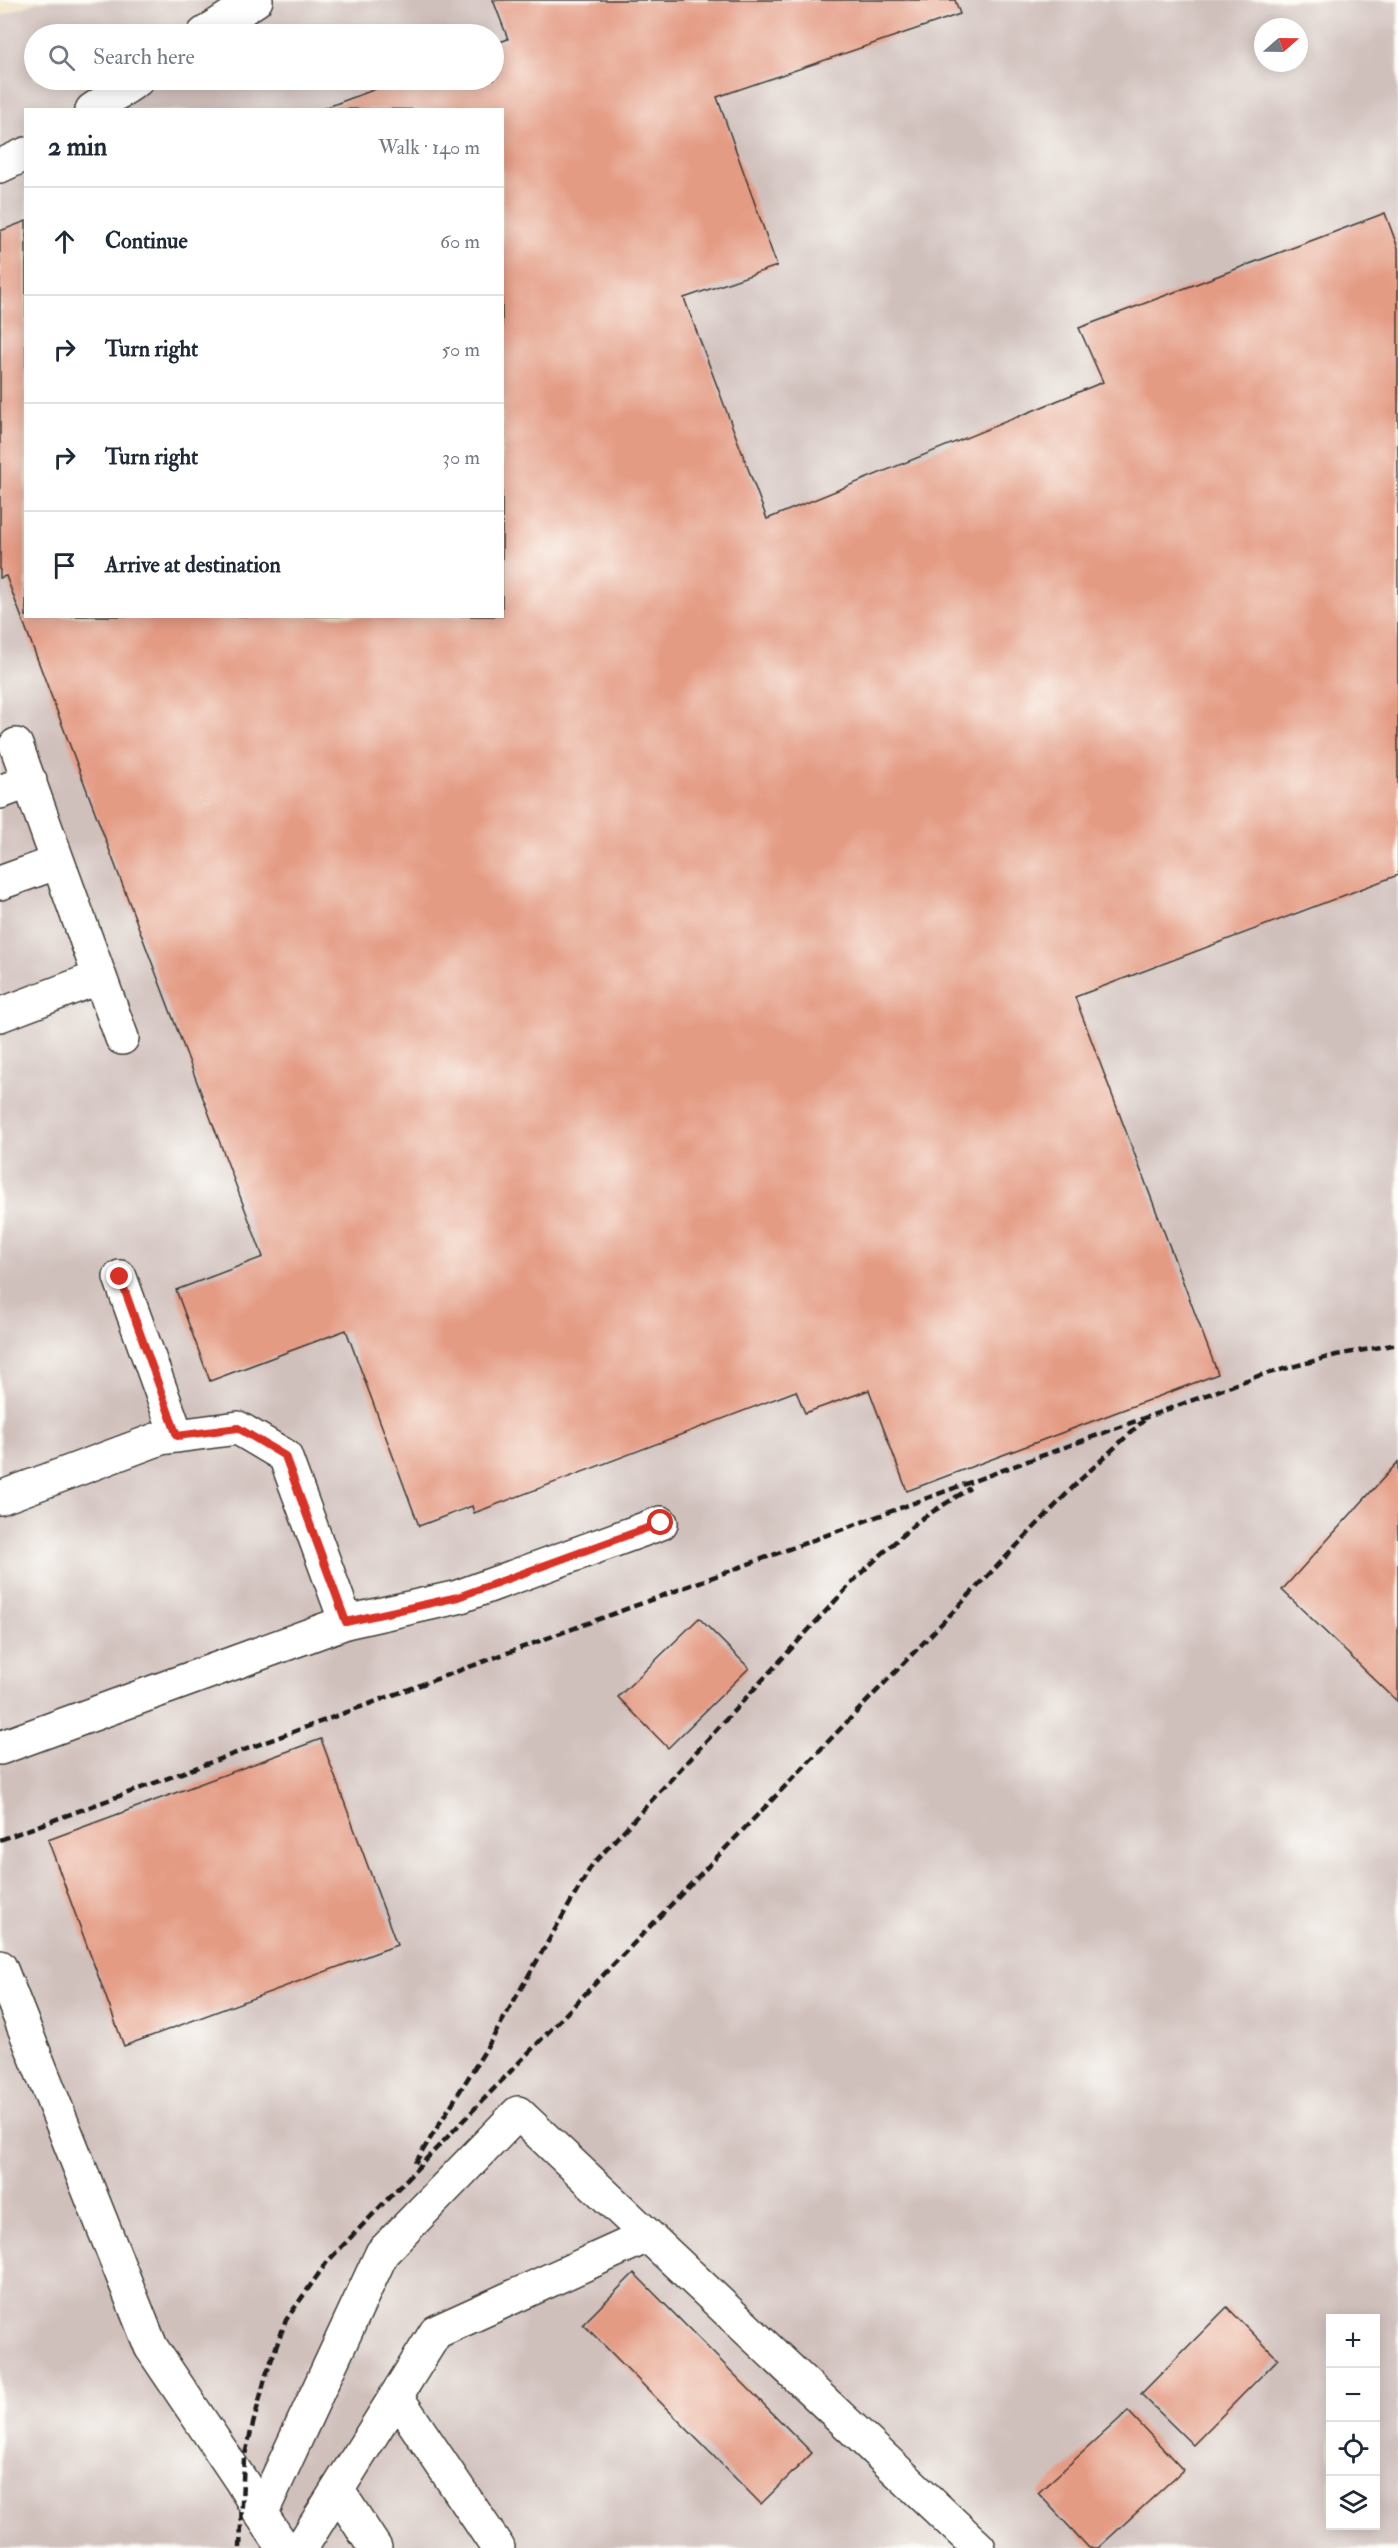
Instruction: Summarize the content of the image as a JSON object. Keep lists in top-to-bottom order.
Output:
{
  "north": "right",
  "page": {
    "search": "Search here",
    "heading": ["2 min", "Walk · 140 m"],
    "list": [
      ["Continue", "60 m"],
      ["Turn right", "50 m"],
      ["Turn right", "30 m"],
      "Arrive at destination"
    ],
    "map_buttons": ["+", "−"]
  }
}
